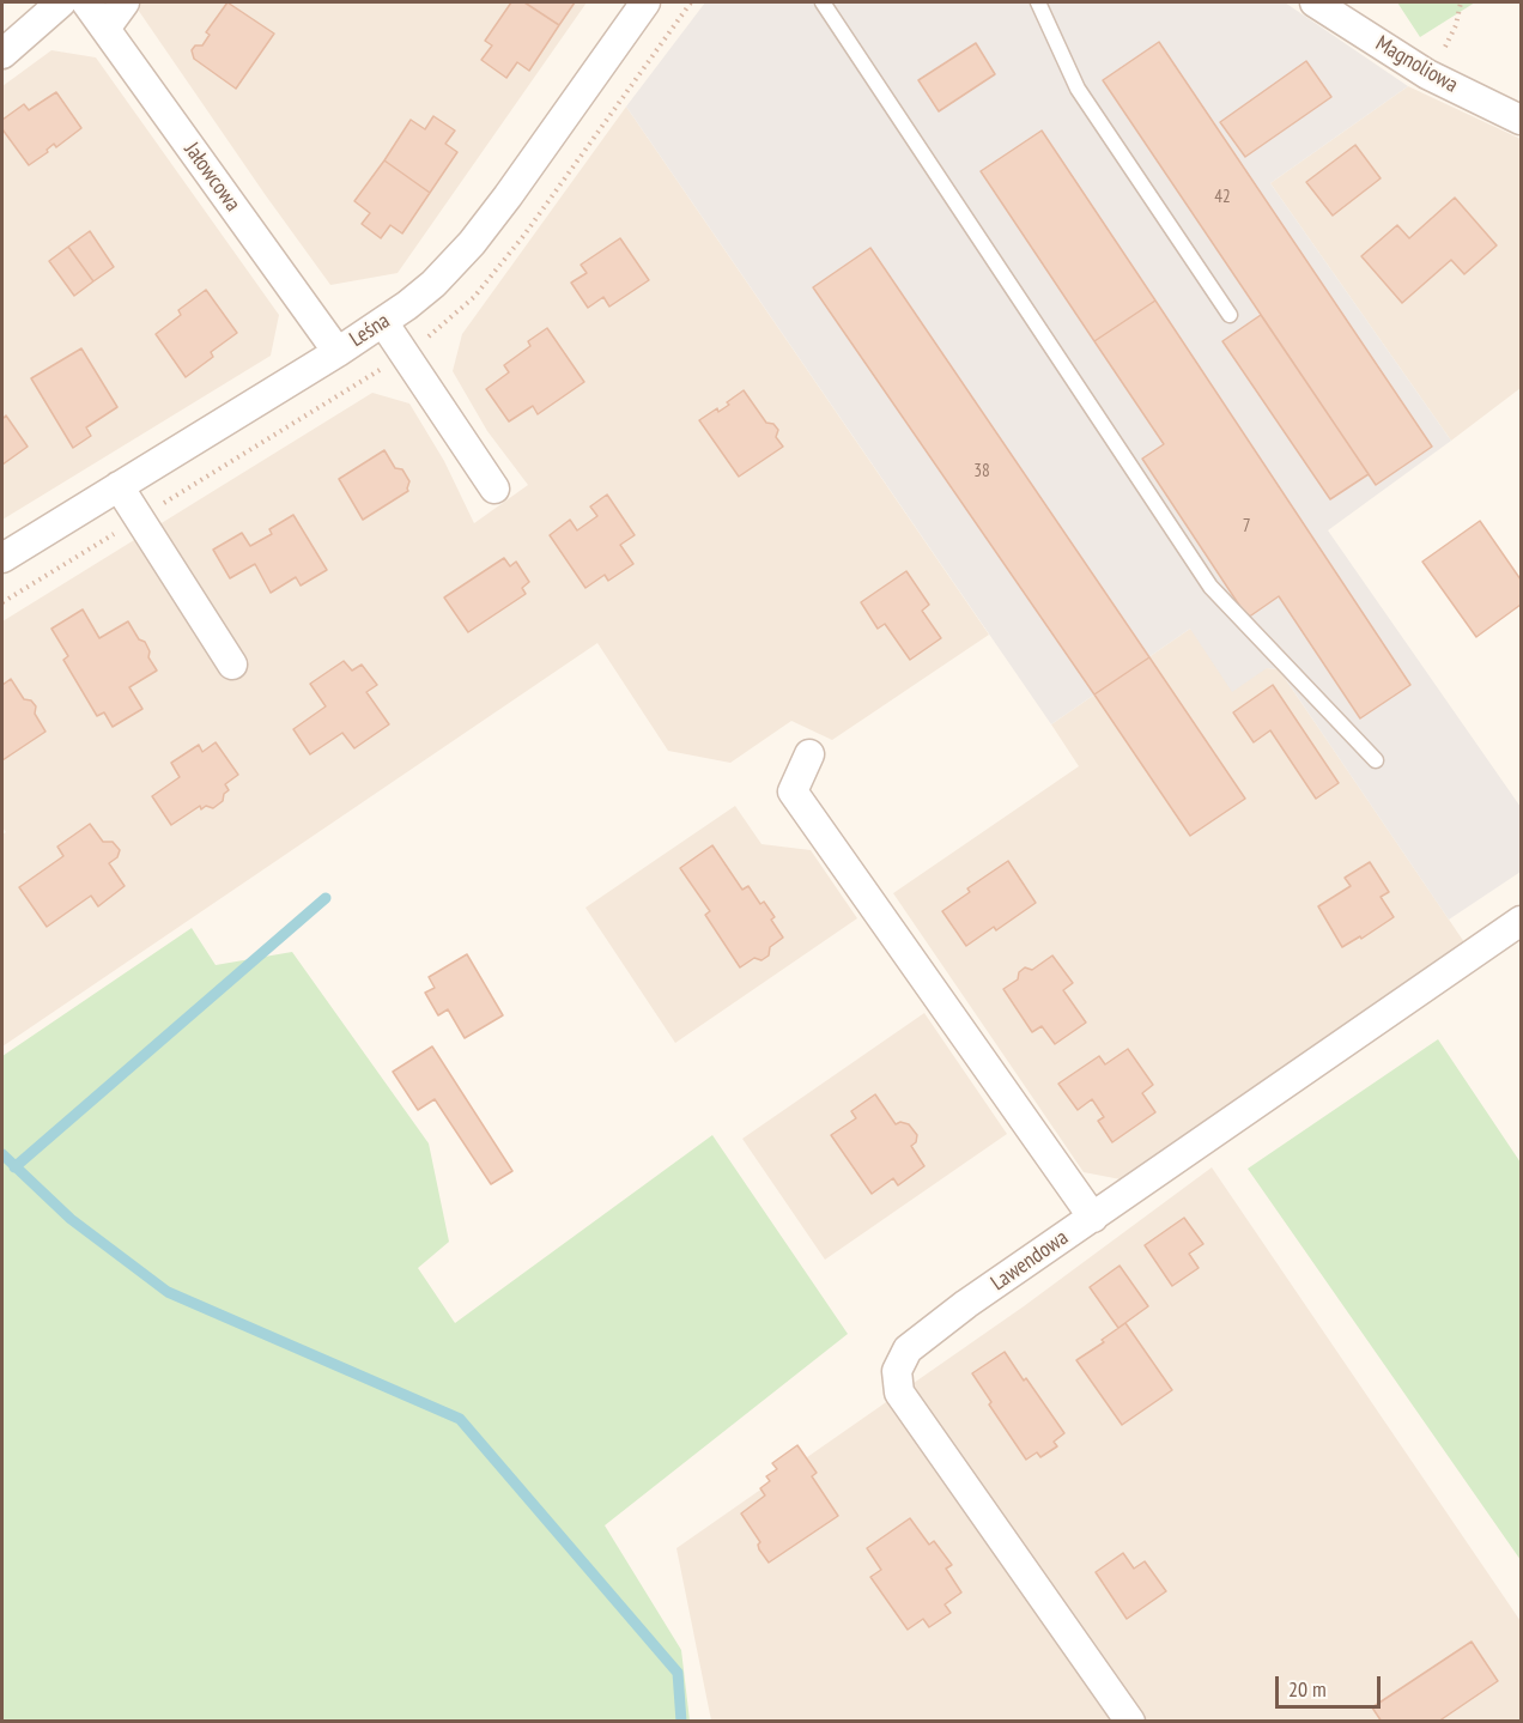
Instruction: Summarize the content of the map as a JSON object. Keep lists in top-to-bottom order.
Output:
{
  "streets": {
    "street": [
      "Magnoliowa",
      "Jałowcowa",
      "Leśna",
      "Lawendowa"
    ]
  },
  "crossings": [
    ["Jałowcowa", "Leśna"]
  ],
  "house_numbers": ["42", "38", "7"],
  "scale_bar": "20 m"
}
